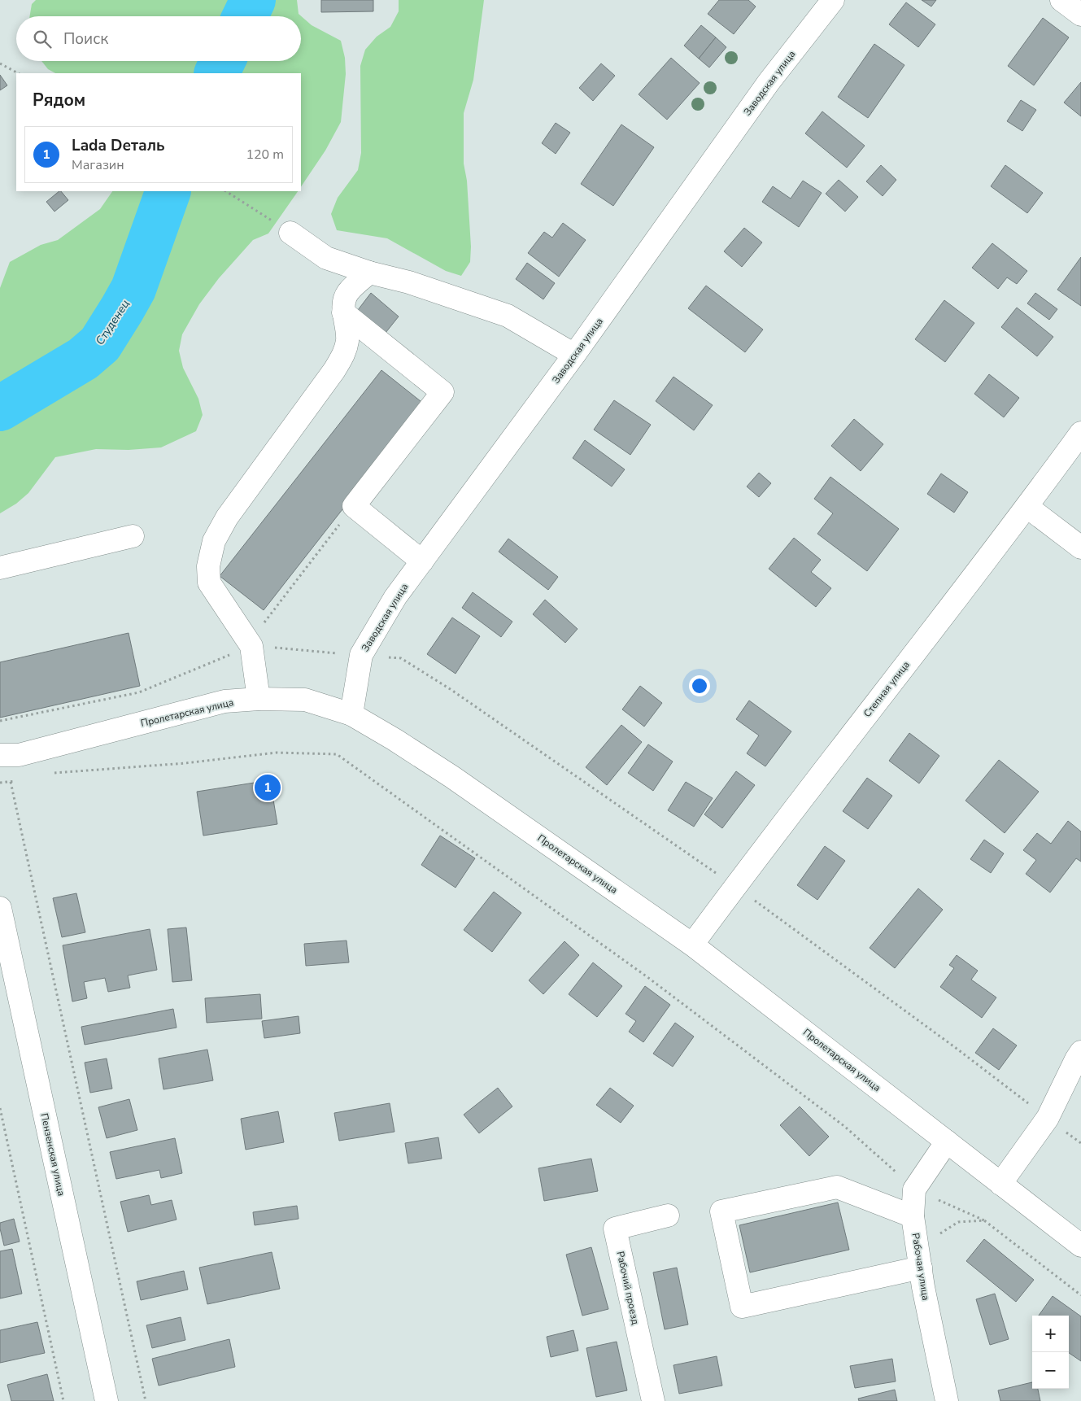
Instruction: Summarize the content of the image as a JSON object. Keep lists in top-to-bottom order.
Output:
{
  "streets": {
    "street": [
      "Заводская улица",
      "Степная улица",
      "Пролетарская улица",
      "Пензенская улица",
      "Рабочая улица",
      "Рабочий проезд"
    ]
  },
  "crossings": [
    ["Заводская улица", "Пролетарская улица"],
    ["Степная улица", "Пролетарская улица"]
  ],
  "water": ["Студенец"],
  "page": {
    "search": "Поиск",
    "heading": "Рядом",
    "list": [
      {
        "mark": "1",
        "name": "Lada Dеталь",
        "note": "Магазин",
        "value": "120 m"
      }
    ],
    "pins": "1",
    "map_buttons": ["+", "−"]
  }
}
